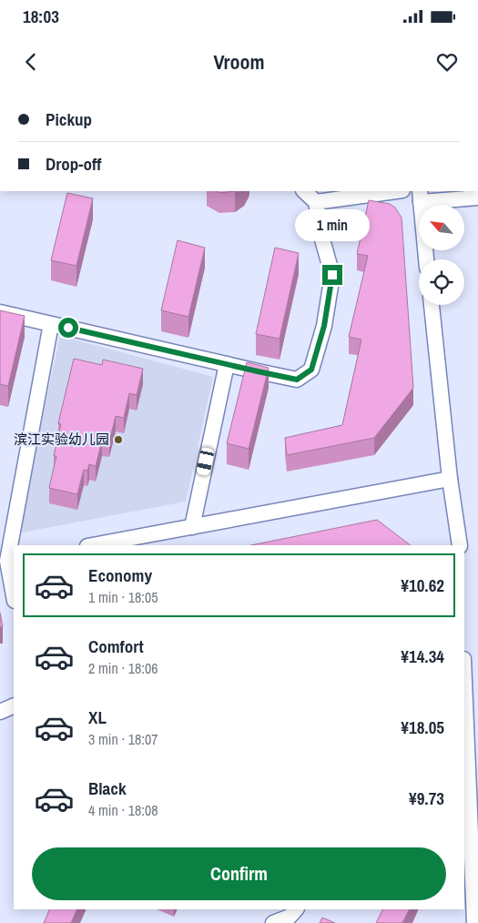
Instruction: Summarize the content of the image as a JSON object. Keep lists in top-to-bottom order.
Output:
{
  "places": ["滨江实验幼儿园"],
  "north": "top left",
  "page": {
    "status": "18:03",
    "header": "Vroom",
    "banner": ["Pickup", "Drop-off"],
    "bubble": "1 min",
    "list": [
      {
        "name": "Economy",
        "note": "1 min · 18:05",
        "value": "¥10.62"
      },
      {
        "name": "Comfort",
        "note": "2 min · 18:06",
        "value": "¥14.34"
      },
      {
        "name": "XL",
        "note": "3 min · 18:07",
        "value": "¥18.05"
      },
      {
        "name": "Black",
        "note": "4 min · 18:08",
        "value": "¥9.73"
      }
    ],
    "buttons": "Confirm"
  }
}
